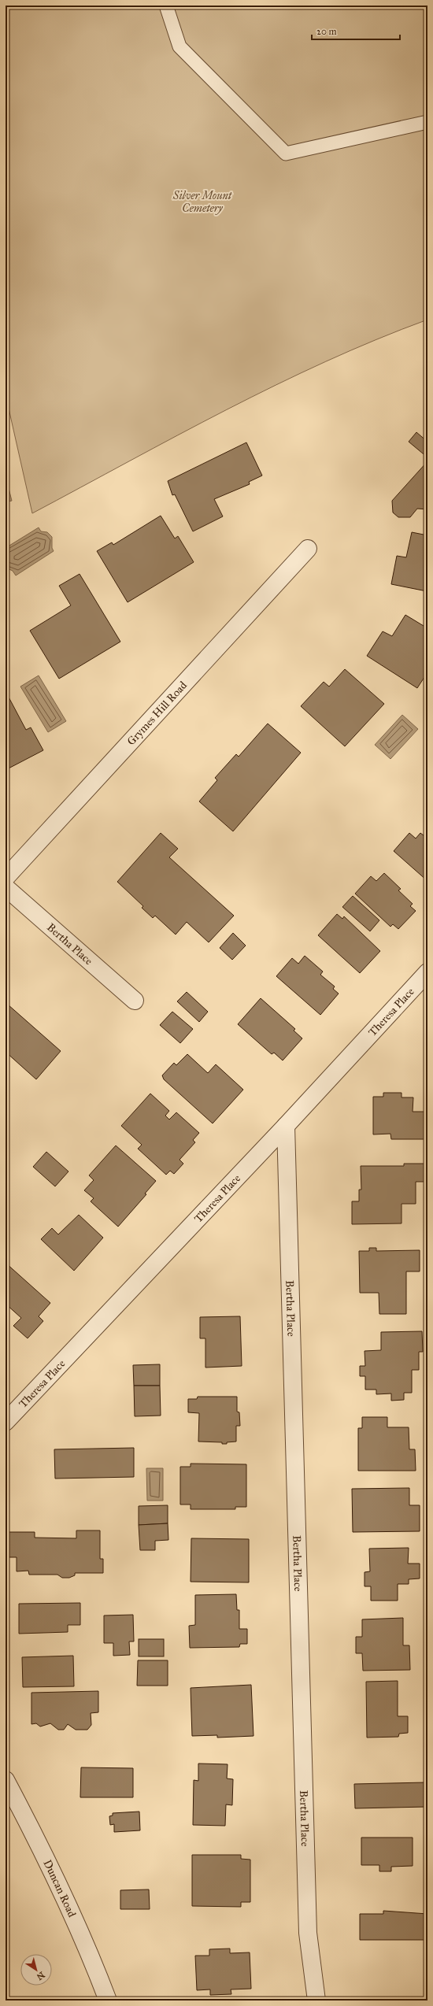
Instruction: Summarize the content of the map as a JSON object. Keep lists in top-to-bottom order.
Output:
{
  "streets": {
    "street": [
      "Grymes Hill Road",
      "Bertha Place",
      "Theresa Place",
      "Duncan Road"
    ]
  },
  "crossings": [
    ["Bertha Place", "Theresa Place"]
  ],
  "parks": ["Silver Mount Cemetery"],
  "scale_bar": "20 m",
  "north": "bottom right"
}
